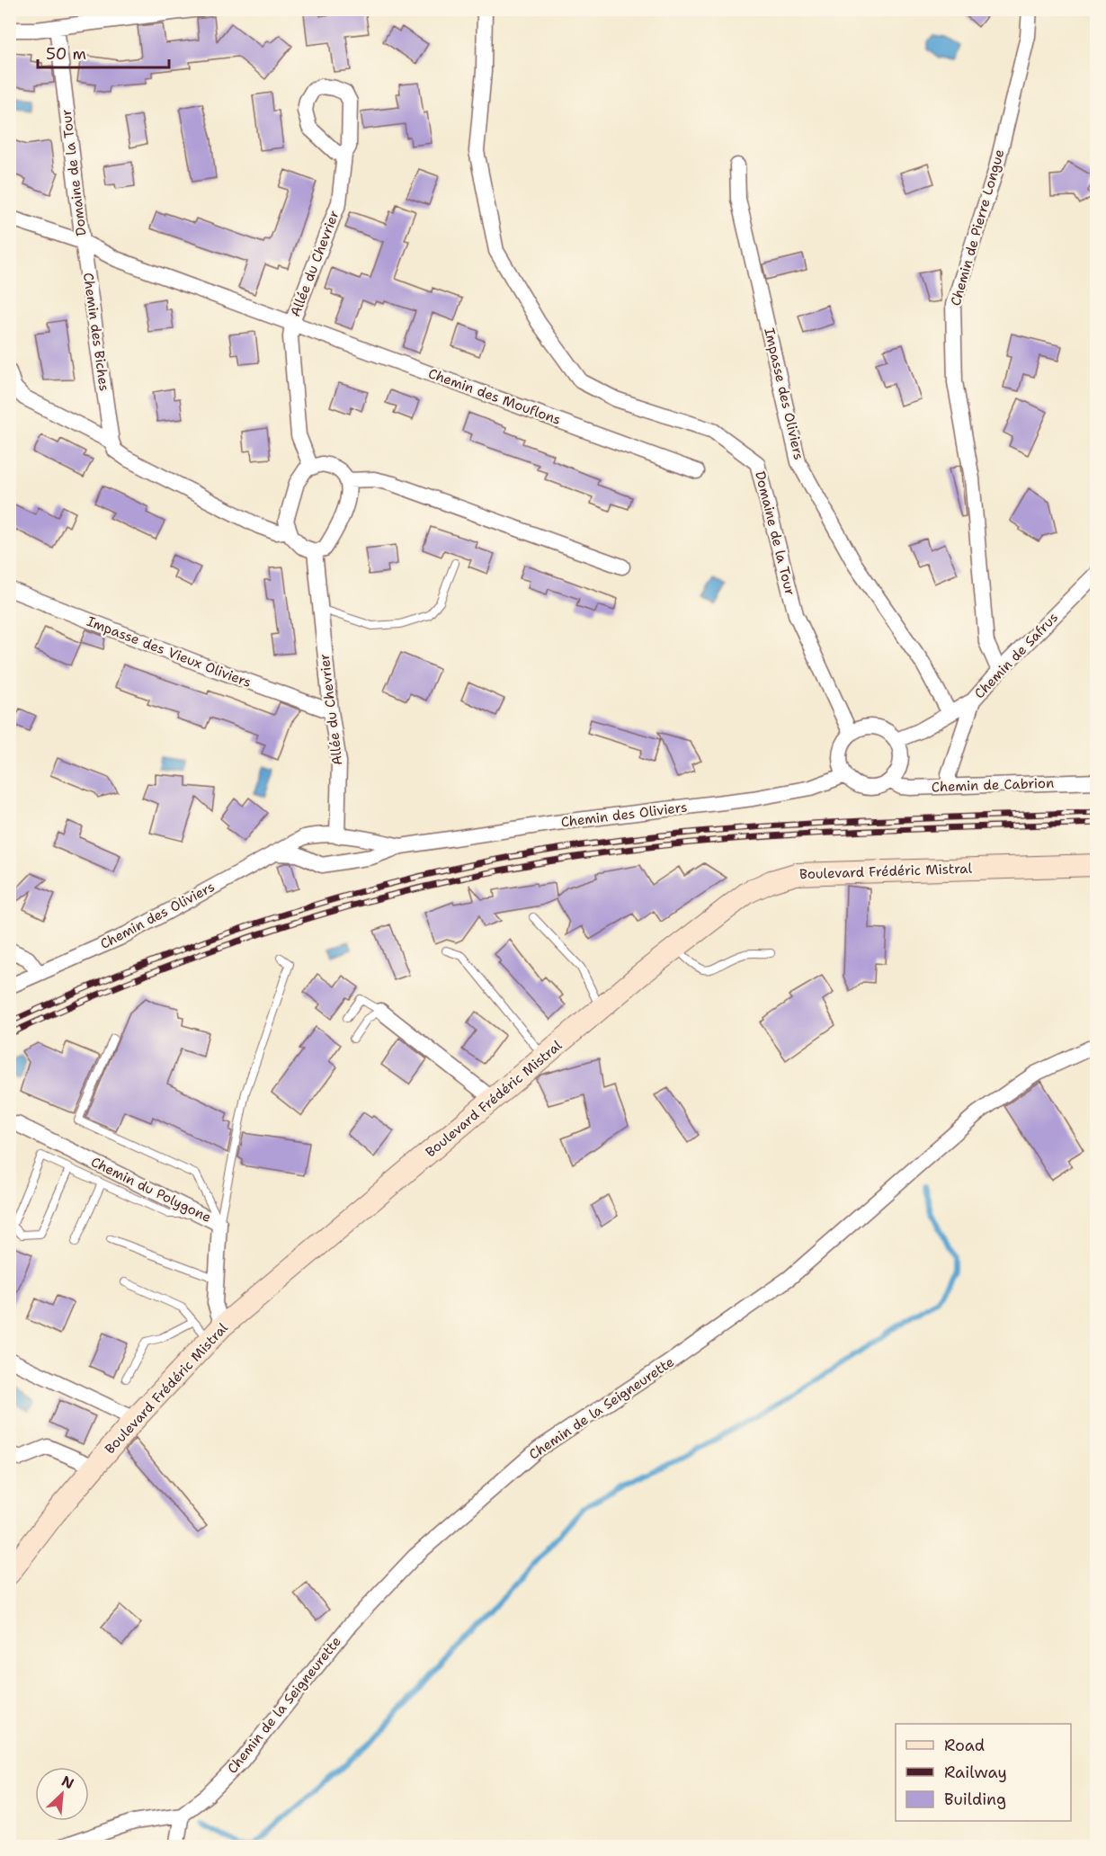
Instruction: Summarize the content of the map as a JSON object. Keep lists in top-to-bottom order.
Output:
{
  "streets": {
    "main road": ["Boulevard Frédéric Mistral"],
    "street": [
      "Domaine de la Tour",
      "Chemin de Pierre Longue",
      "Allée du Chevrier",
      "Chemin des Biches",
      "Impasse des Oliviers",
      "Chemin des Mouflons",
      "Impasse des Vieux Oliviers",
      "Chemin de Safrus",
      "Chemin de Cabrion",
      "Chemin des Oliviers",
      "Chemin du Polygone",
      "Chemin de la Seigneurette"
    ]
  },
  "crossings": [
    ["Domaine de la Tour", "Chemin des Biches"],
    ["Domaine de la Tour", "Chemin de Safrus"],
    ["Domaine de la Tour", "Chemin de Cabrion"],
    ["Domaine de la Tour", "Chemin des Oliviers"],
    ["Chemin de Pierre Longue", "Chemin de Safrus"],
    ["Allée du Chevrier", "Chemin des Mouflons"],
    ["Allée du Chevrier", "Impasse des Vieux Oliviers"],
    ["Allée du Chevrier", "Chemin des Oliviers"],
    ["Impasse des Oliviers", "Chemin de Safrus"],
    ["Chemin de Safrus", "Chemin de Cabrion"],
    ["Chemin de Safrus", "Chemin des Oliviers"],
    ["Chemin de Cabrion", "Chemin des Oliviers"],
    ["Boulevard Frédéric Mistral", "Chemin du Polygone"]
  ],
  "legend": ["Road", "Railway", "Building"],
  "scale_bar": "50 m",
  "north": "top right"
}
